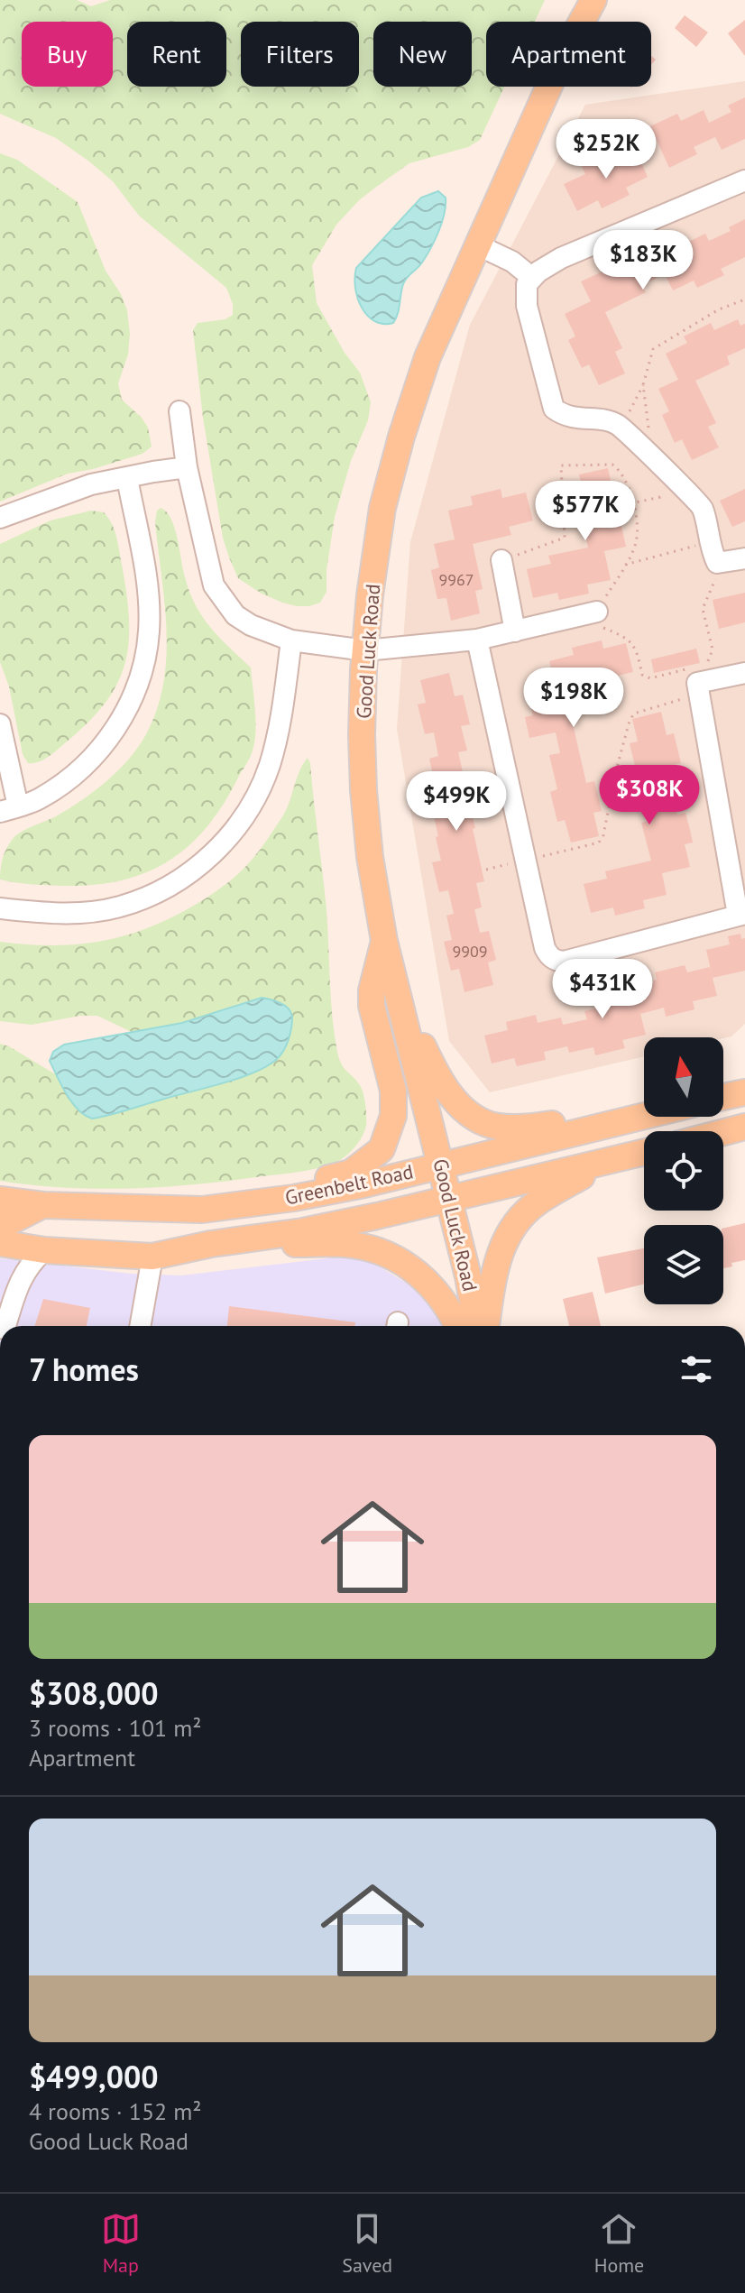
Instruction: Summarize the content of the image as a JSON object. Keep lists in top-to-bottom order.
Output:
{
  "streets": {
    "main road": ["Good Luck Road", "Greenbelt Road"]
  },
  "crossings": [
    ["Good Luck Road", "Greenbelt Road"]
  ],
  "house_numbers": ["9967", "9909"],
  "north": "top",
  "page": {
    "chip": [
      "Buy",
      "Rent",
      "Filters",
      "New",
      "Apartment"
    ],
    "price": [
      "$252K",
      "$183K",
      "$577K",
      "$198K",
      "$308K",
      "$499K",
      "$431K"
    ],
    "heading": "7 homes",
    "list": [
      {
        "name": "$308,000",
        "note": "3 rooms · 101 m² · Apartment"
      },
      {
        "name": "$499,000",
        "note": "4 rooms · 152 m² · Good Luck Road"
      }
    ],
    "tabs": ["Map", "Saved", "Home"]
  }
}
